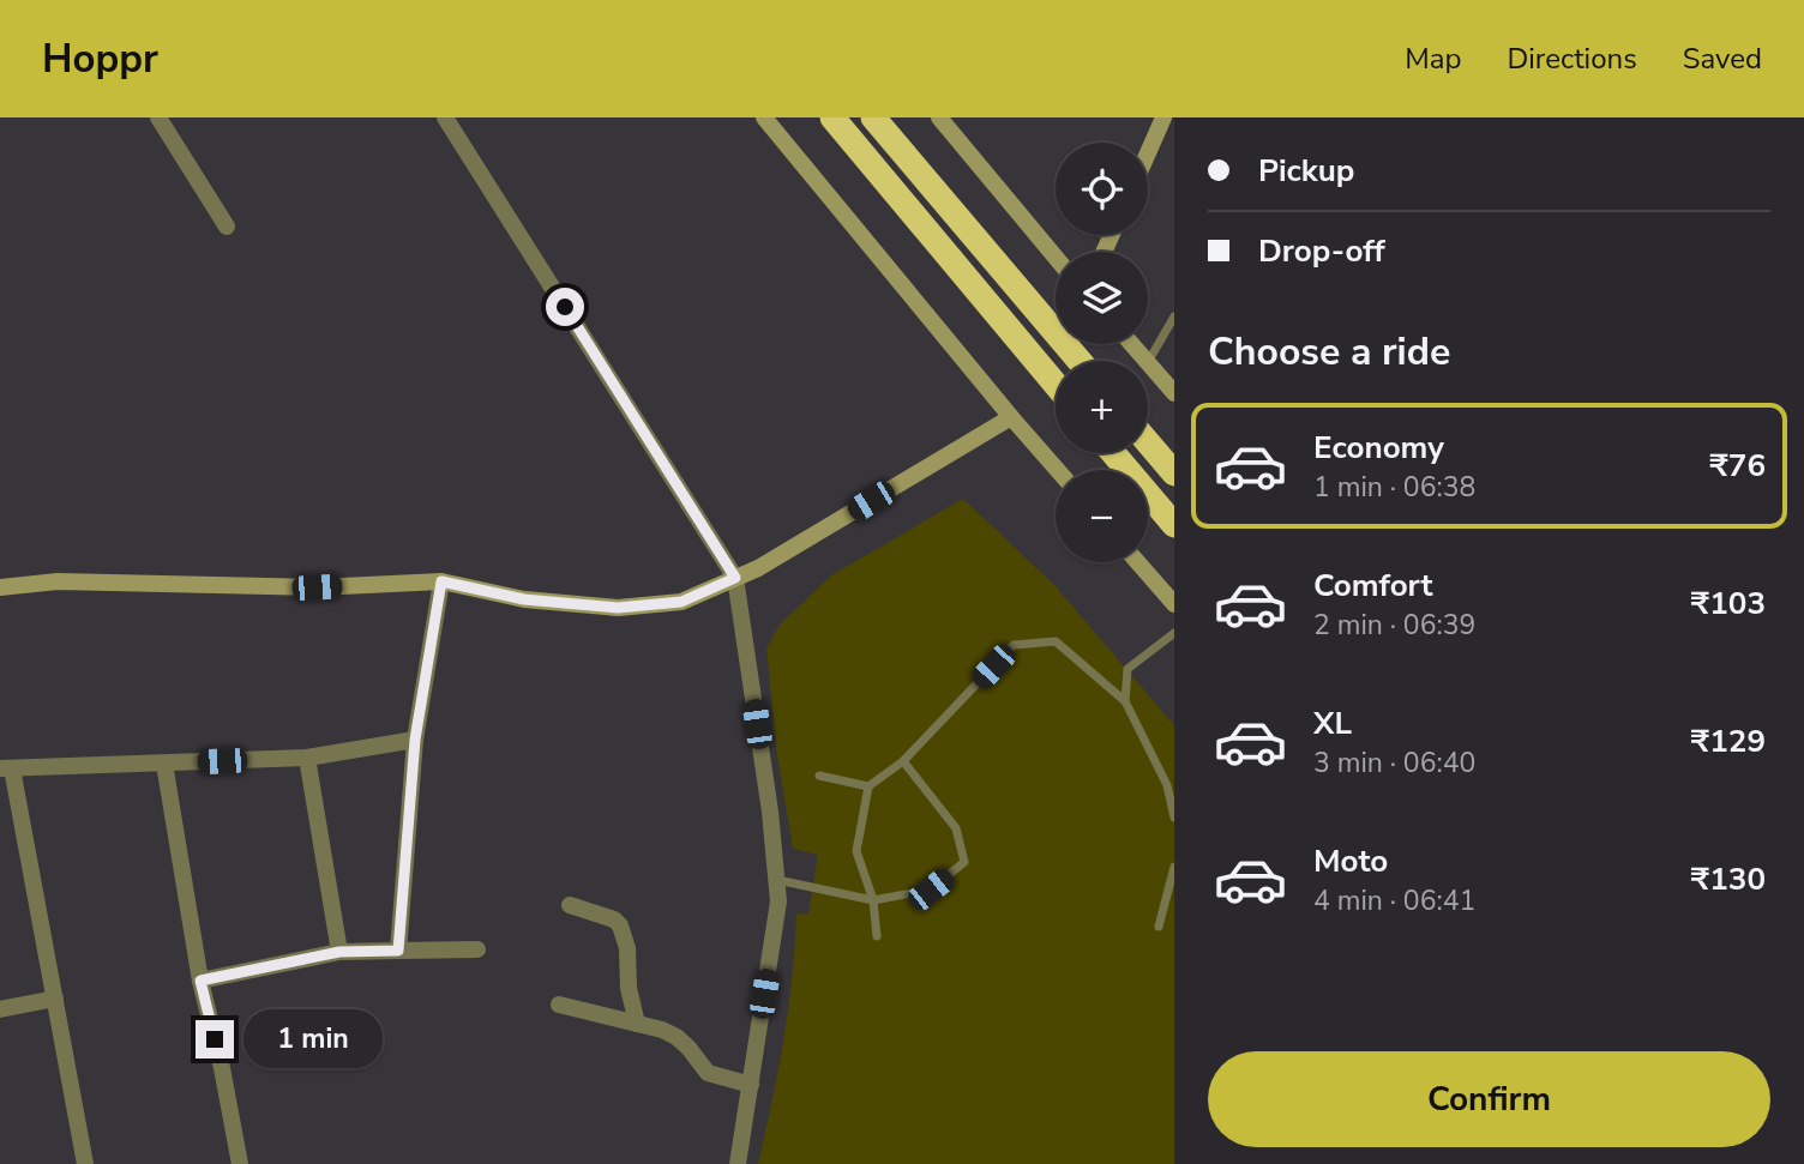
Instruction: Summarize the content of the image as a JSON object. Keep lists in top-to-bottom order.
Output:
{
  "page": {
    "header": "Hoppr",
    "nav": ["Map", "Directions", "Saved"],
    "banner": ["Pickup", "Drop-off"],
    "map_buttons": ["+", "−"],
    "heading": "Choose a ride",
    "list": [
      {
        "name": "Economy",
        "note": "1 min · 06:38",
        "value": "₹76"
      },
      {
        "name": "Comfort",
        "note": "2 min · 06:39",
        "value": "₹103"
      },
      {
        "name": "XL",
        "note": "3 min · 06:40",
        "value": "₹129"
      },
      {
        "name": "Moto",
        "note": "4 min · 06:41",
        "value": "₹130"
      }
    ],
    "bubble": "1 min",
    "buttons": "Confirm"
  }
}
